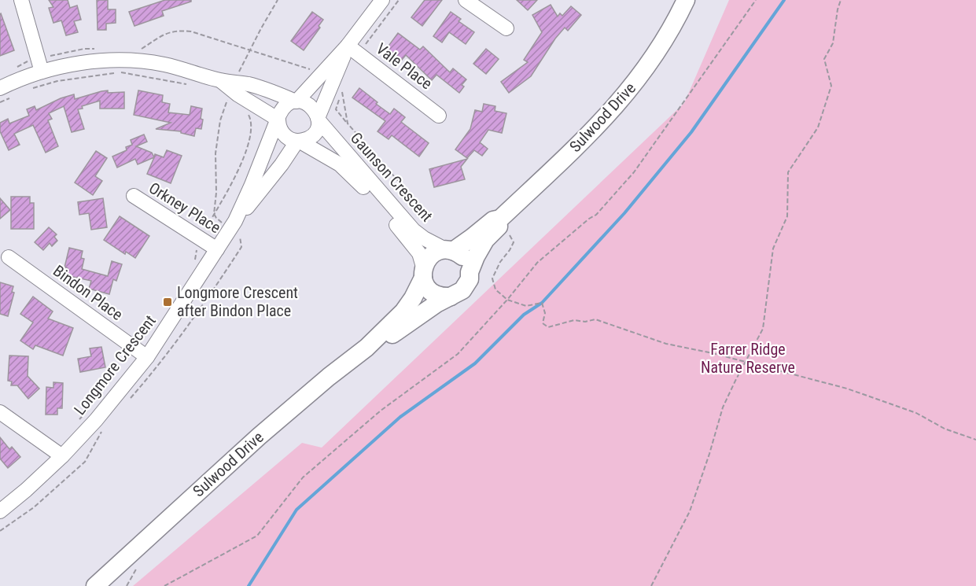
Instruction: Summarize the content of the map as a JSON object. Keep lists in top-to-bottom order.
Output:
{
  "streets": {
    "main road": ["Sulwood Drive"],
    "street": [
      "Vale Place",
      "Gaunson Crescent",
      "Orkney Place",
      "Bindon Place",
      "Longmore Crescent"
    ]
  },
  "crossings": [
    ["Sulwood Drive", "Gaunson Crescent"],
    ["Gaunson Crescent", "Longmore Crescent"],
    ["Orkney Place", "Longmore Crescent"],
    ["Bindon Place", "Longmore Crescent"]
  ],
  "parks": ["Farrer Ridge Nature Reserve"],
  "places": {
    "transit": ["Longmore Crescent after Bindon Place"]
  }
}
